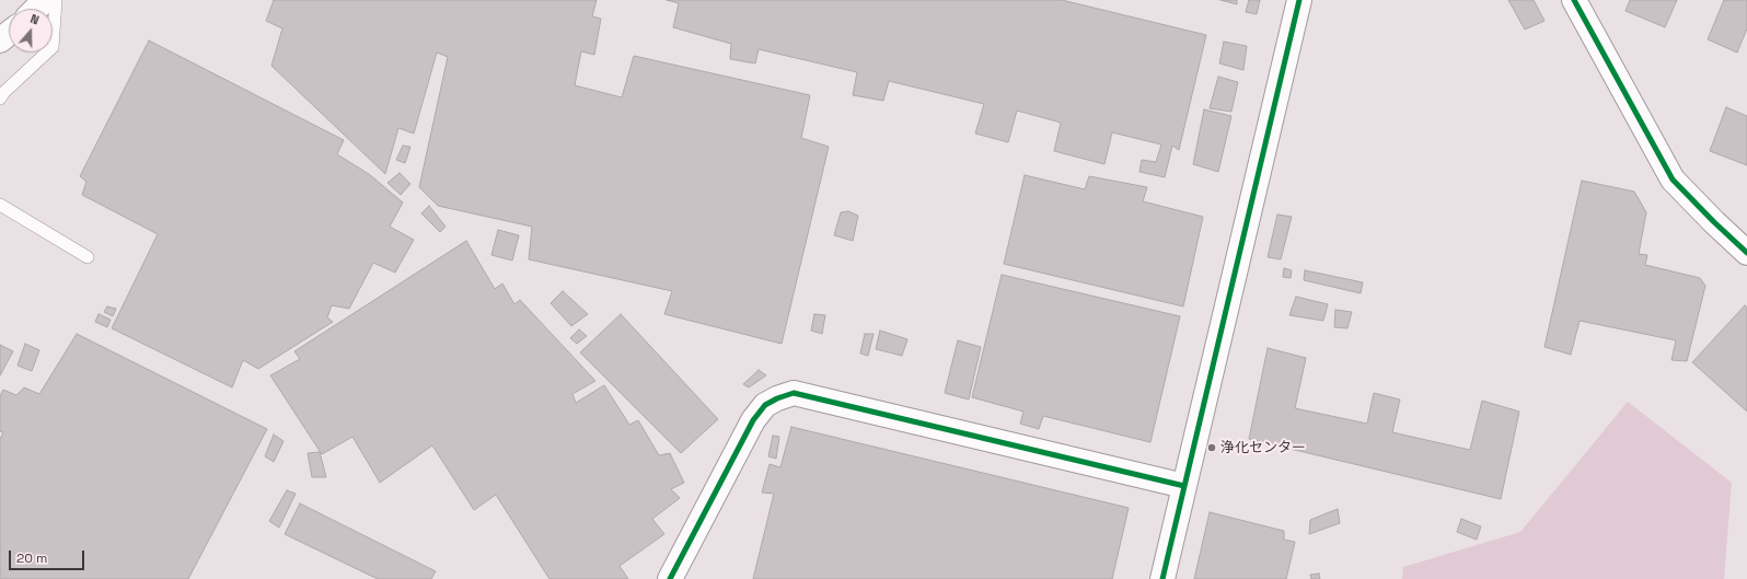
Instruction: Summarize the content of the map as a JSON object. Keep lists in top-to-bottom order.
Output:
{
  "places": ["浄化センター"],
  "scale_bar": "20 m",
  "north": "top"
}
